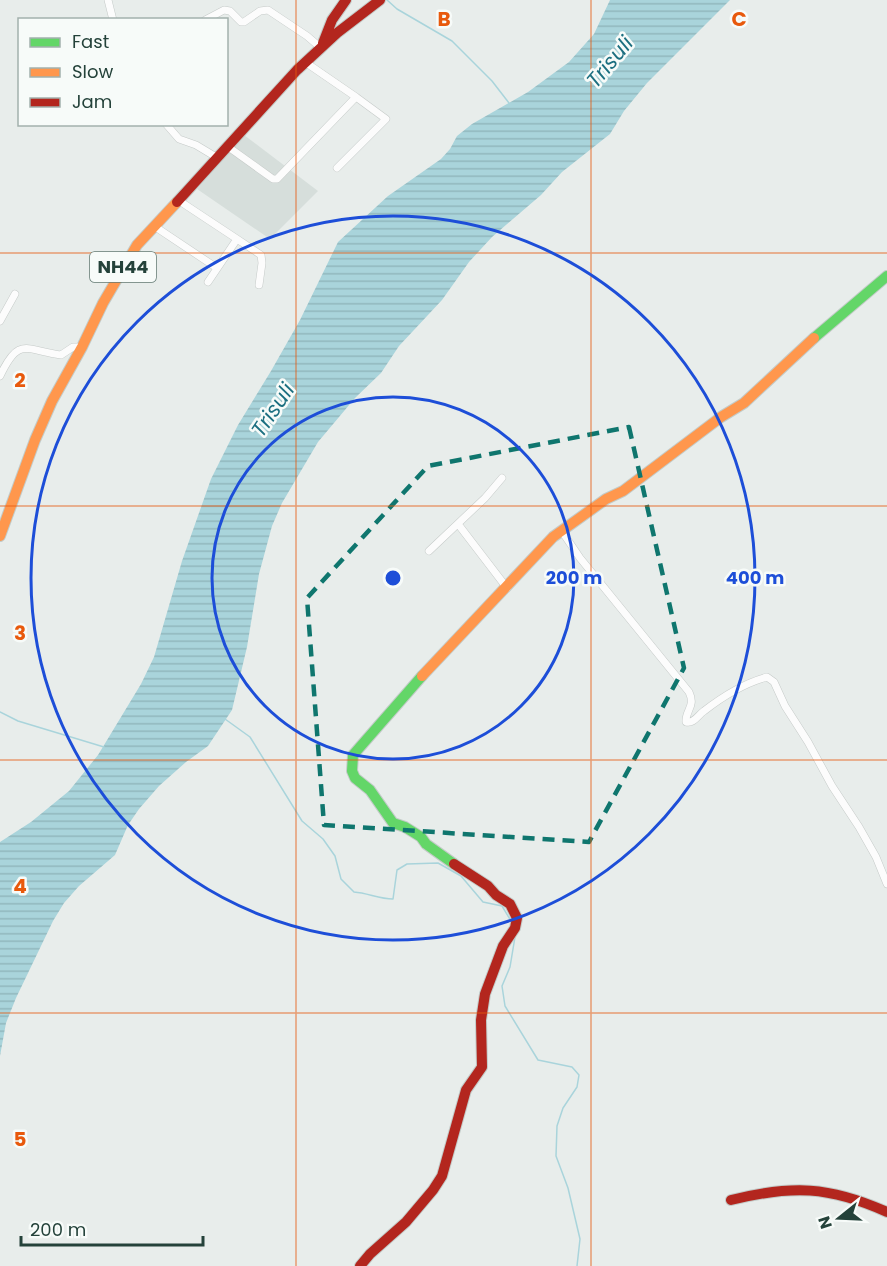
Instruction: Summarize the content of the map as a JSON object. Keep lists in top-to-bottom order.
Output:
{
  "streets": {
    "main road": ["NH44"]
  },
  "water": ["Trisuli"],
  "legend": ["Fast", "Slow", "Jam"],
  "scale_bar": "200 m",
  "north": "left",
  "grid": {
    "columns": ["B", "C"],
    "rows": [
      "2",
      "3",
      "4",
      "5"
    ]
  },
  "rings": ["200 m", "400 m"]
}
